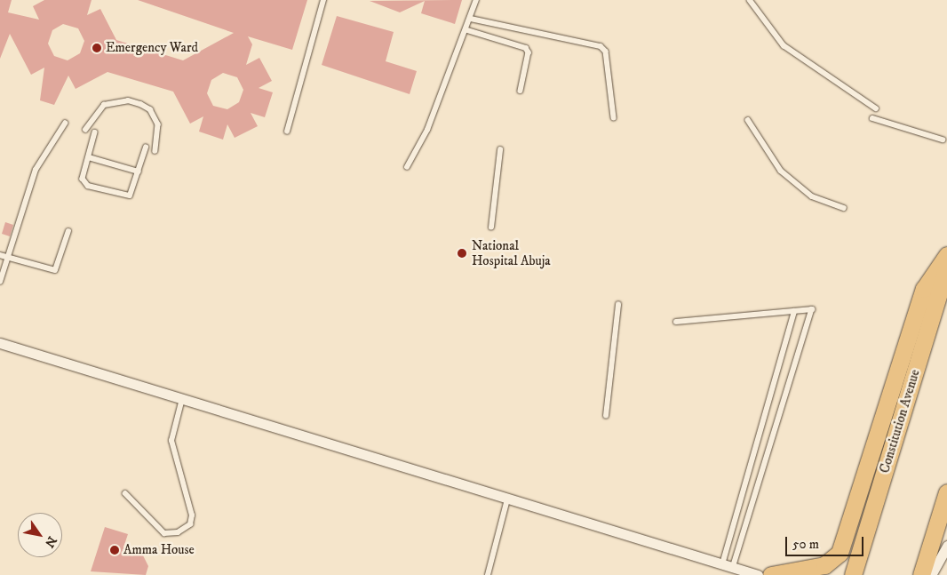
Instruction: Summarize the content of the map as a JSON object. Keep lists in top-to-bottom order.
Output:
{
  "streets": {
    "main road": ["Constitution Avenue"]
  },
  "places": ["Emergency Ward", "National Hospital Abuja", "Amma House"],
  "scale_bar": "50 m",
  "north": "bottom right"
}
